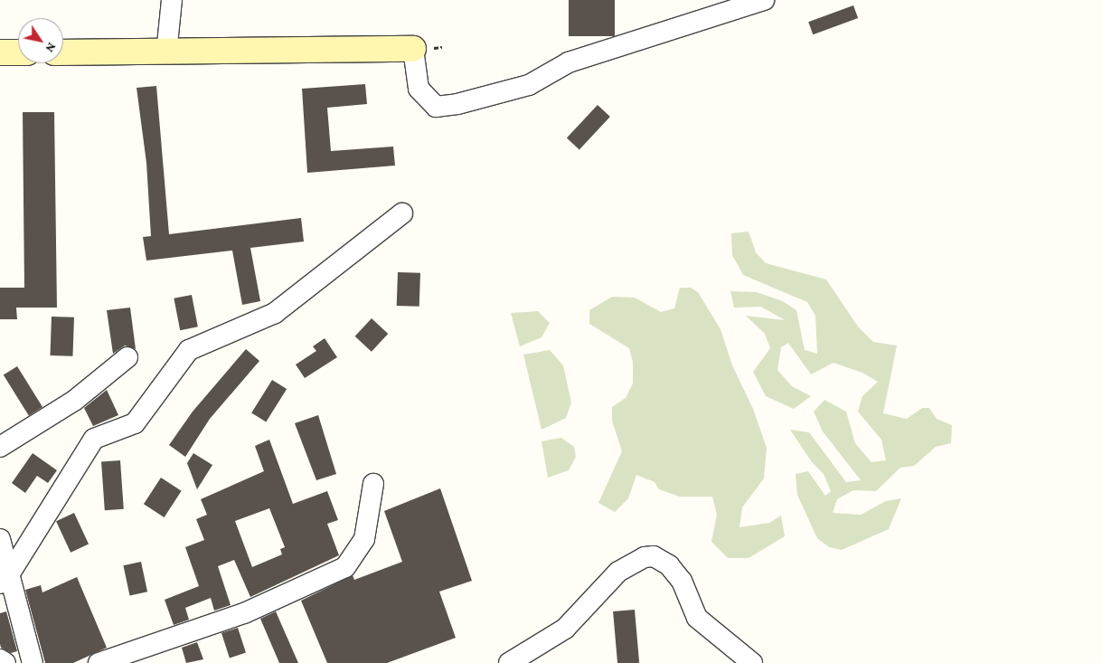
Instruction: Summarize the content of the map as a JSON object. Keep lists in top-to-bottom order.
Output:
{
  "north": "bottom right"
}
